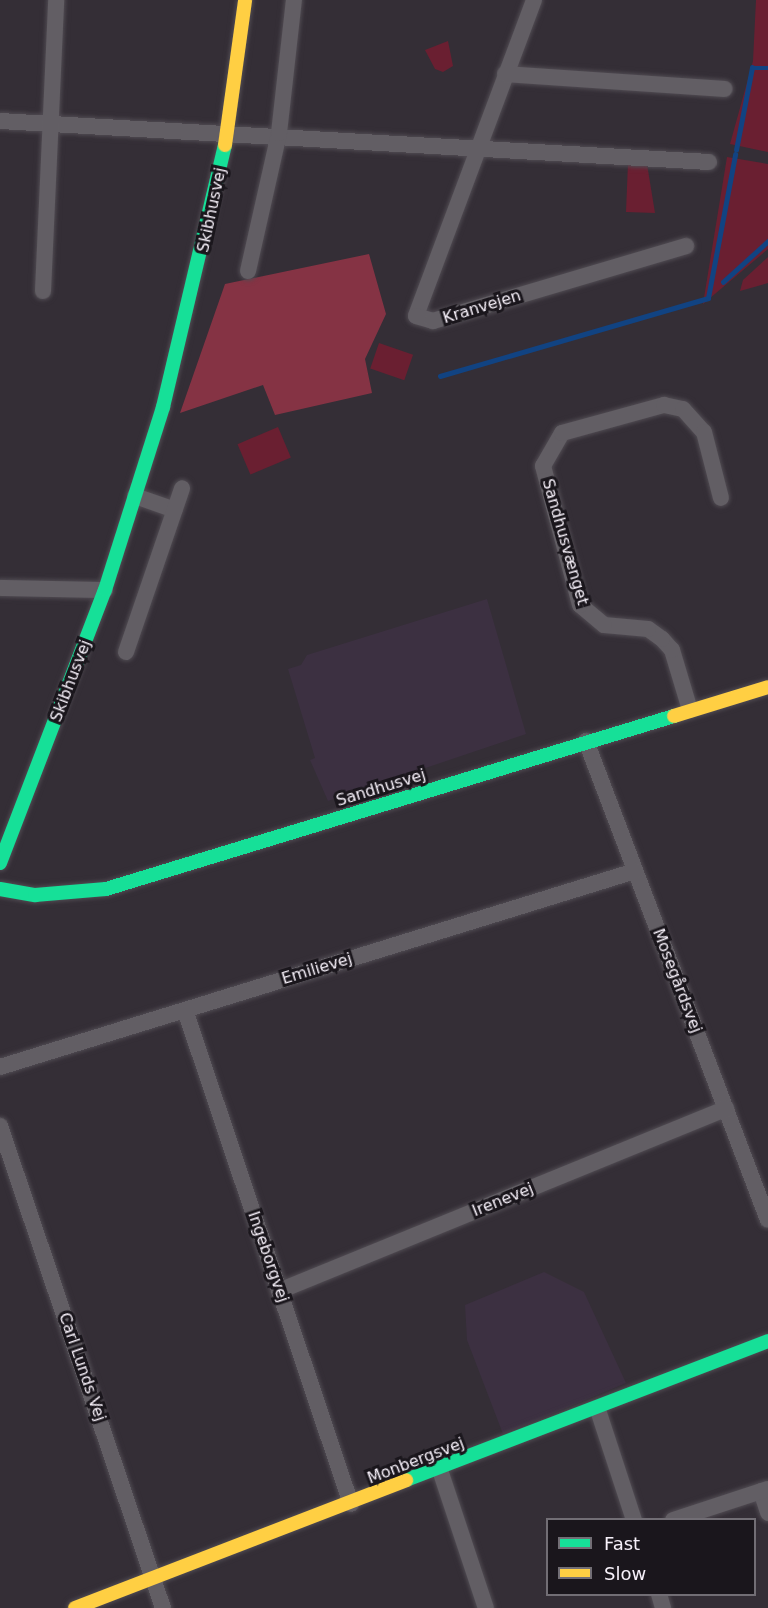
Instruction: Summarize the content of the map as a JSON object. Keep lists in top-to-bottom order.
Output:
{
  "streets": {
    "street": [
      "Skibhusvej",
      "Kranvejen",
      "Sandhusvænget",
      "Sandhusvej",
      "Emilievej",
      "Mosegårdsvej",
      "Irenevej",
      "Ingeborgvej",
      "Carl Lunds Vej",
      "Monbergsvej"
    ]
  },
  "crossings": [
    ["Sandhusvænget", "Sandhusvej"],
    ["Sandhusvej", "Mosegårdsvej"],
    ["Emilievej", "Mosegårdsvej"],
    ["Emilievej", "Ingeborgvej"],
    ["Mosegårdsvej", "Irenevej"],
    ["Irenevej", "Ingeborgvej"],
    ["Ingeborgvej", "Monbergsvej"],
    ["Carl Lunds Vej", "Monbergsvej"]
  ],
  "legend": ["Fast", "Slow"]
}
